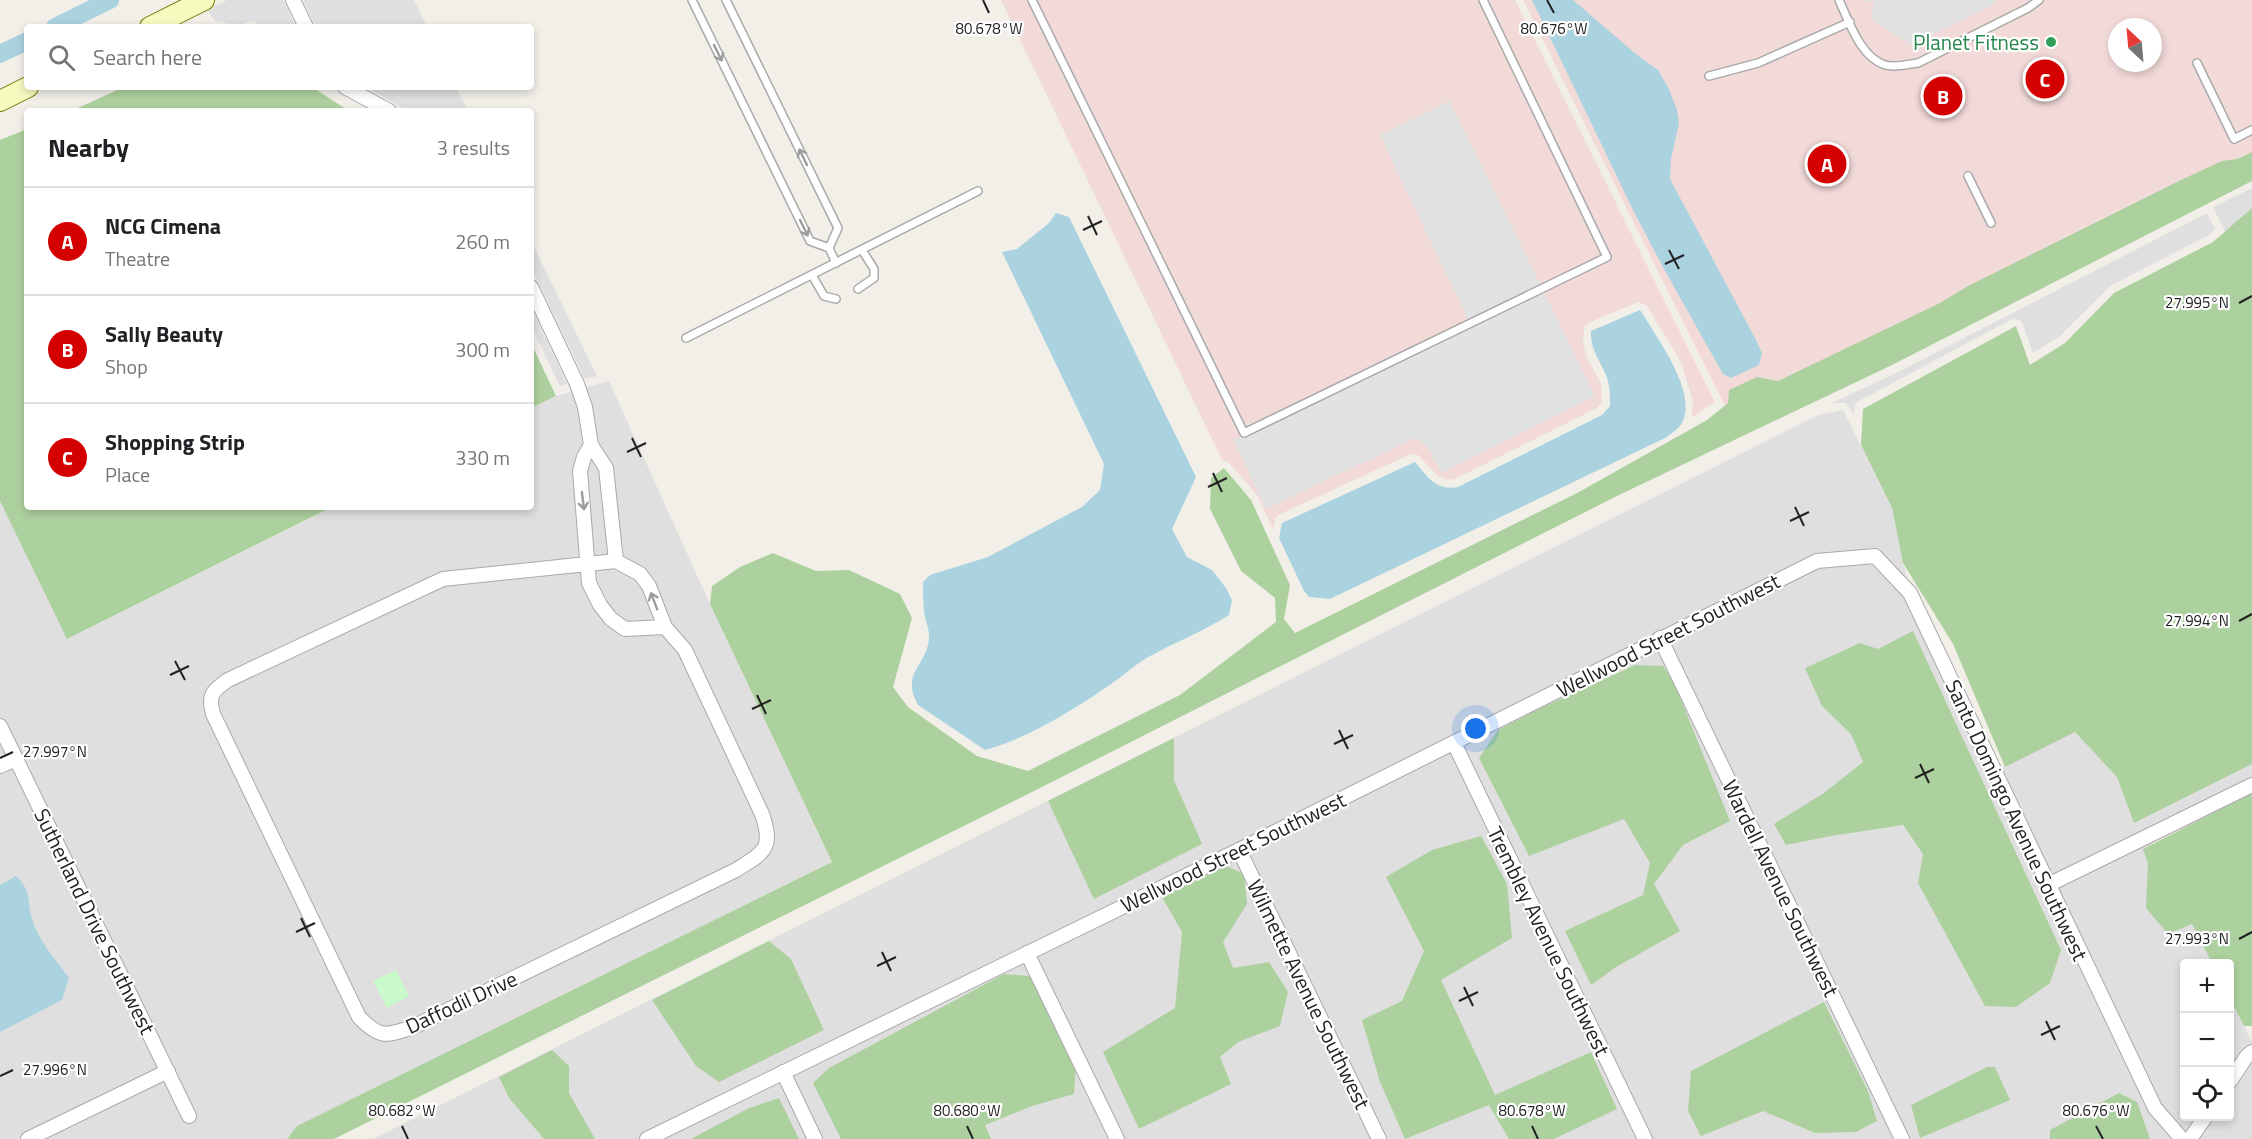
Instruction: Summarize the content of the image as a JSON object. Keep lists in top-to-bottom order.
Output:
{
  "streets": {
    "street": [
      "Wellwood Street Southwest",
      "Santo Domingo Avenue Southwest",
      "Wardell Avenue Southwest",
      "Sutherland Drive Southwest",
      "Trembley Avenue Southwest",
      "Wilmette Avenue Southwest",
      "Daffodil Drive"
    ]
  },
  "crossings": [
    ["Wellwood Street Southwest", "Santo Domingo Avenue Southwest"],
    ["Wellwood Street Southwest", "Wardell Avenue Southwest"],
    ["Wellwood Street Southwest", "Trembley Avenue Southwest"],
    ["Wellwood Street Southwest", "Wilmette Avenue Southwest"]
  ],
  "places": ["Planet Fitness"],
  "north": "top left",
  "page": {
    "search": "Search here",
    "pins": ["C", "B", "A"],
    "heading": ["Nearby", "3 results"],
    "list": [
      {
        "mark": "A",
        "name": "NCG Cimena",
        "note": "Theatre",
        "value": "260 m"
      },
      {
        "mark": "B",
        "name": "Sally Beauty",
        "note": "Shop",
        "value": "300 m"
      },
      {
        "mark": "C",
        "name": "Shopping Strip",
        "note": "Place",
        "value": "330 m"
      }
    ],
    "map_buttons": ["+", "−"]
  },
  "coordinates": [
    "80.678°W",
    "80.676°W",
    "27.995°N",
    "27.994°N",
    "27.997°N",
    "27.993°N",
    "27.996°N",
    "80.682°W",
    "80.680°W"
  ]
}
